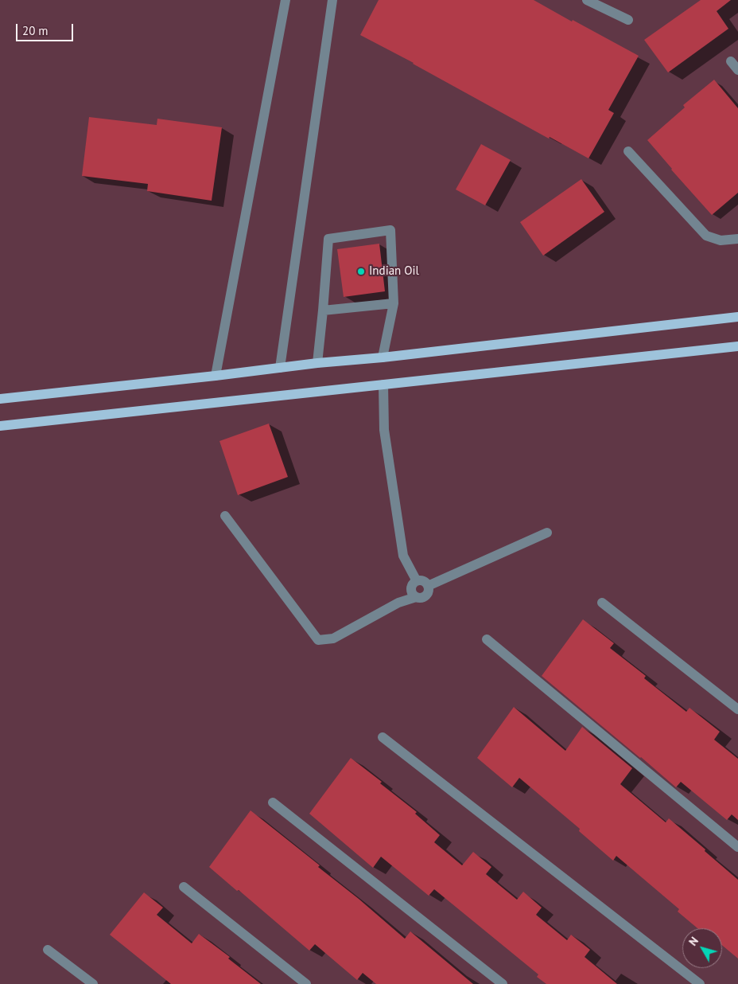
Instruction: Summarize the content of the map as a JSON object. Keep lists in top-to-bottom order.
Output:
{
  "places": ["Indian Oil"],
  "scale_bar": "20 m",
  "north": "top left"
}
